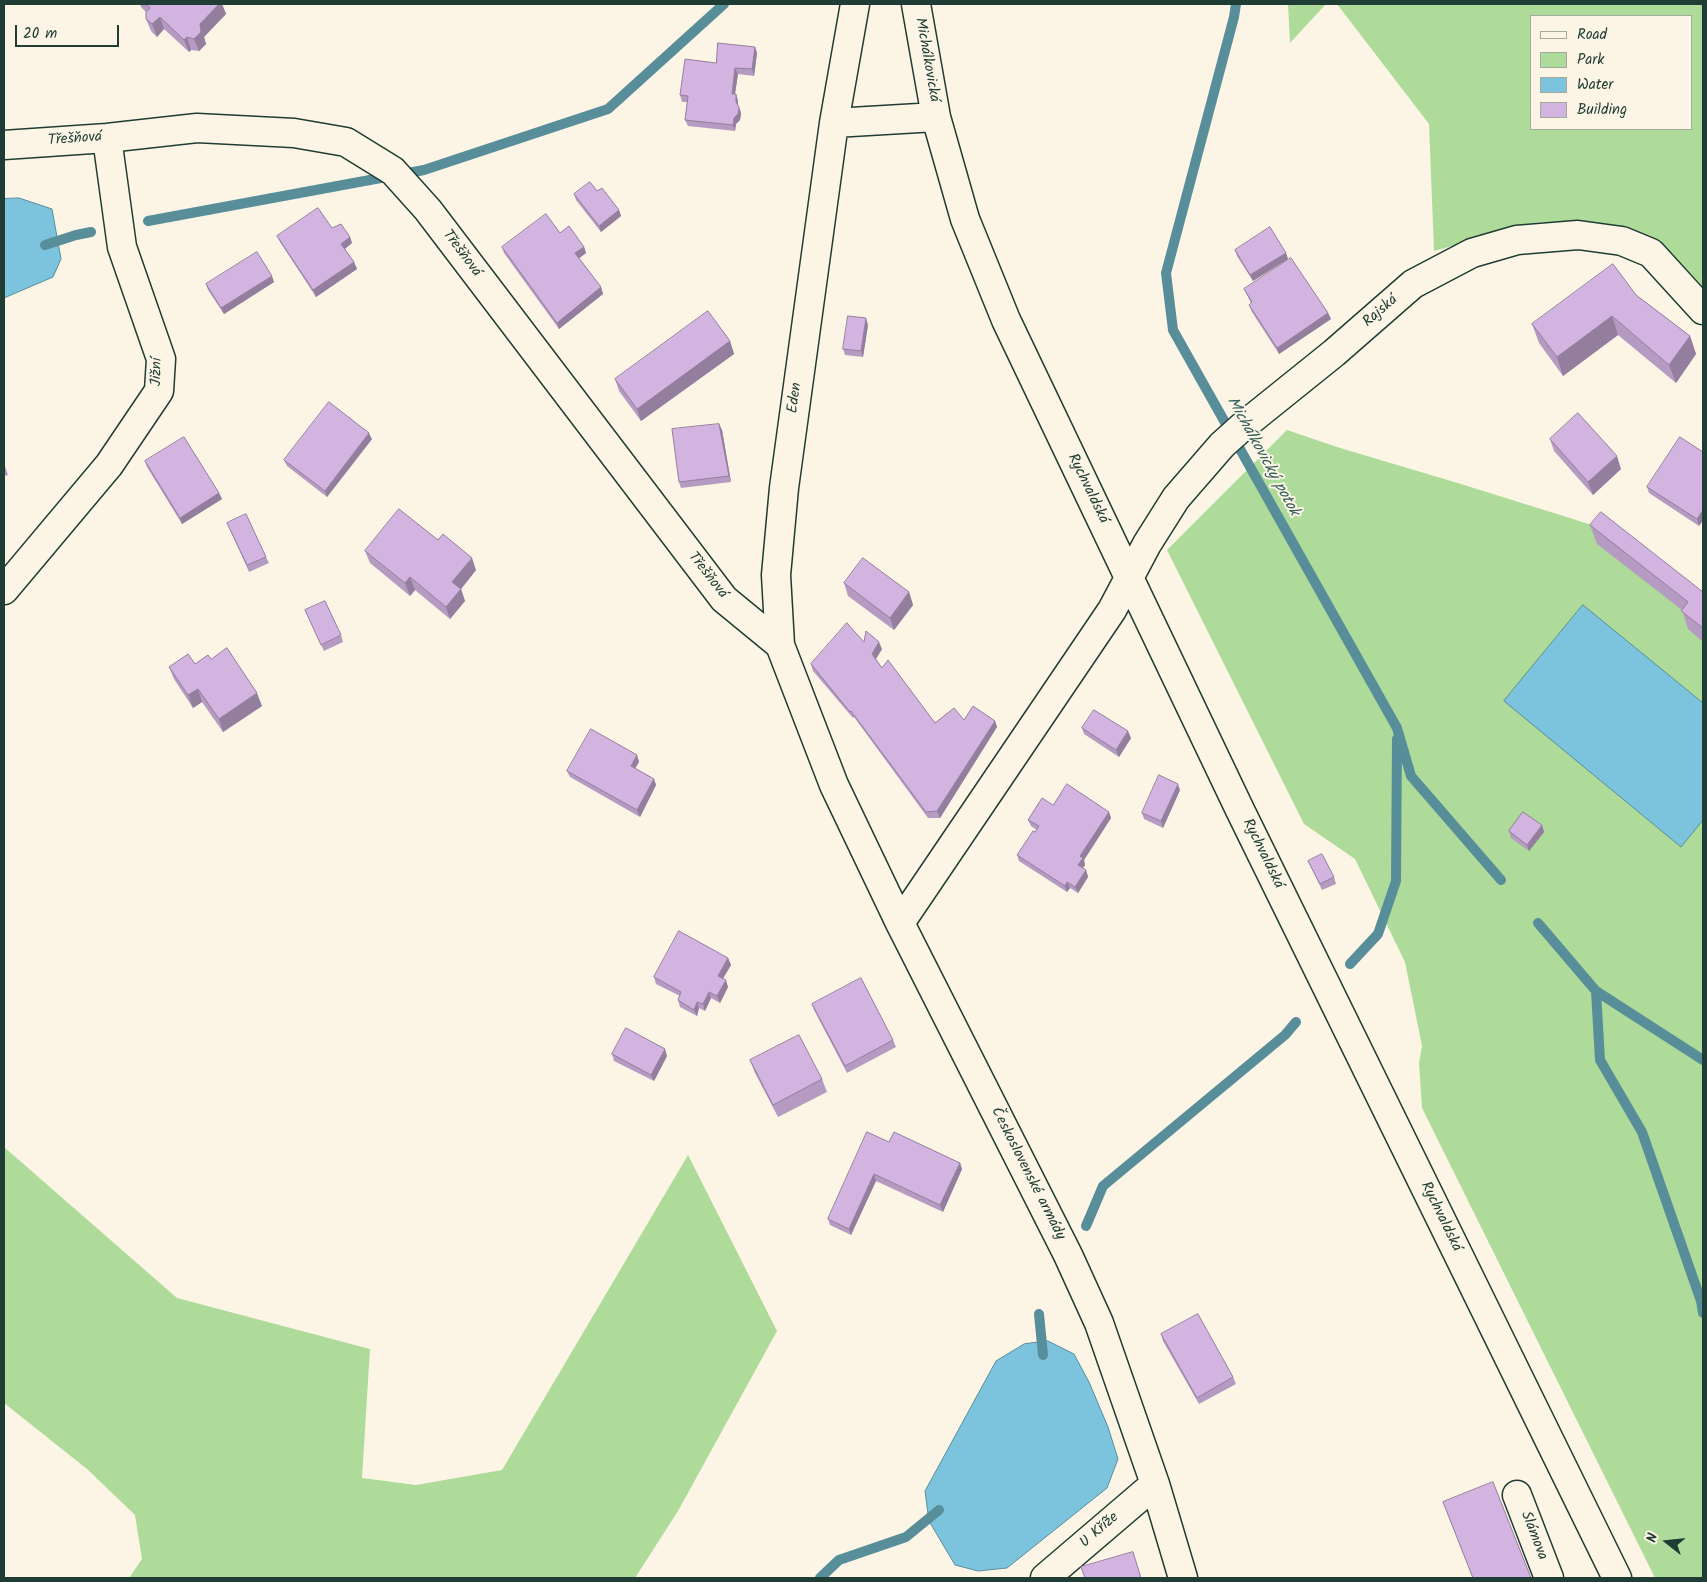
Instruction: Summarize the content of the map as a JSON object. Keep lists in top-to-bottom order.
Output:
{
  "streets": {
    "street": [
      "Michálkovická",
      "Třešňová",
      "Rajská",
      "Jižní",
      "Eden",
      "Rychvaldská",
      "Československé armády",
      "U Kříže",
      "Slámova"
    ]
  },
  "crossings": [
    ["Michálkovická", "Rychvaldská"],
    ["Třešňová", "Jižní"],
    ["Třešňová", "Eden"],
    ["Rajská", "Rychvaldská"],
    ["Rajská", "Československé armády"],
    ["Eden", "Československé armády"],
    ["Československé armády", "U Kříže"]
  ],
  "water": ["Michálkovický potok"],
  "legend": [
    "Road",
    "Park",
    "Water",
    "Building"
  ],
  "scale_bar": "20 m",
  "north": "left"
}
